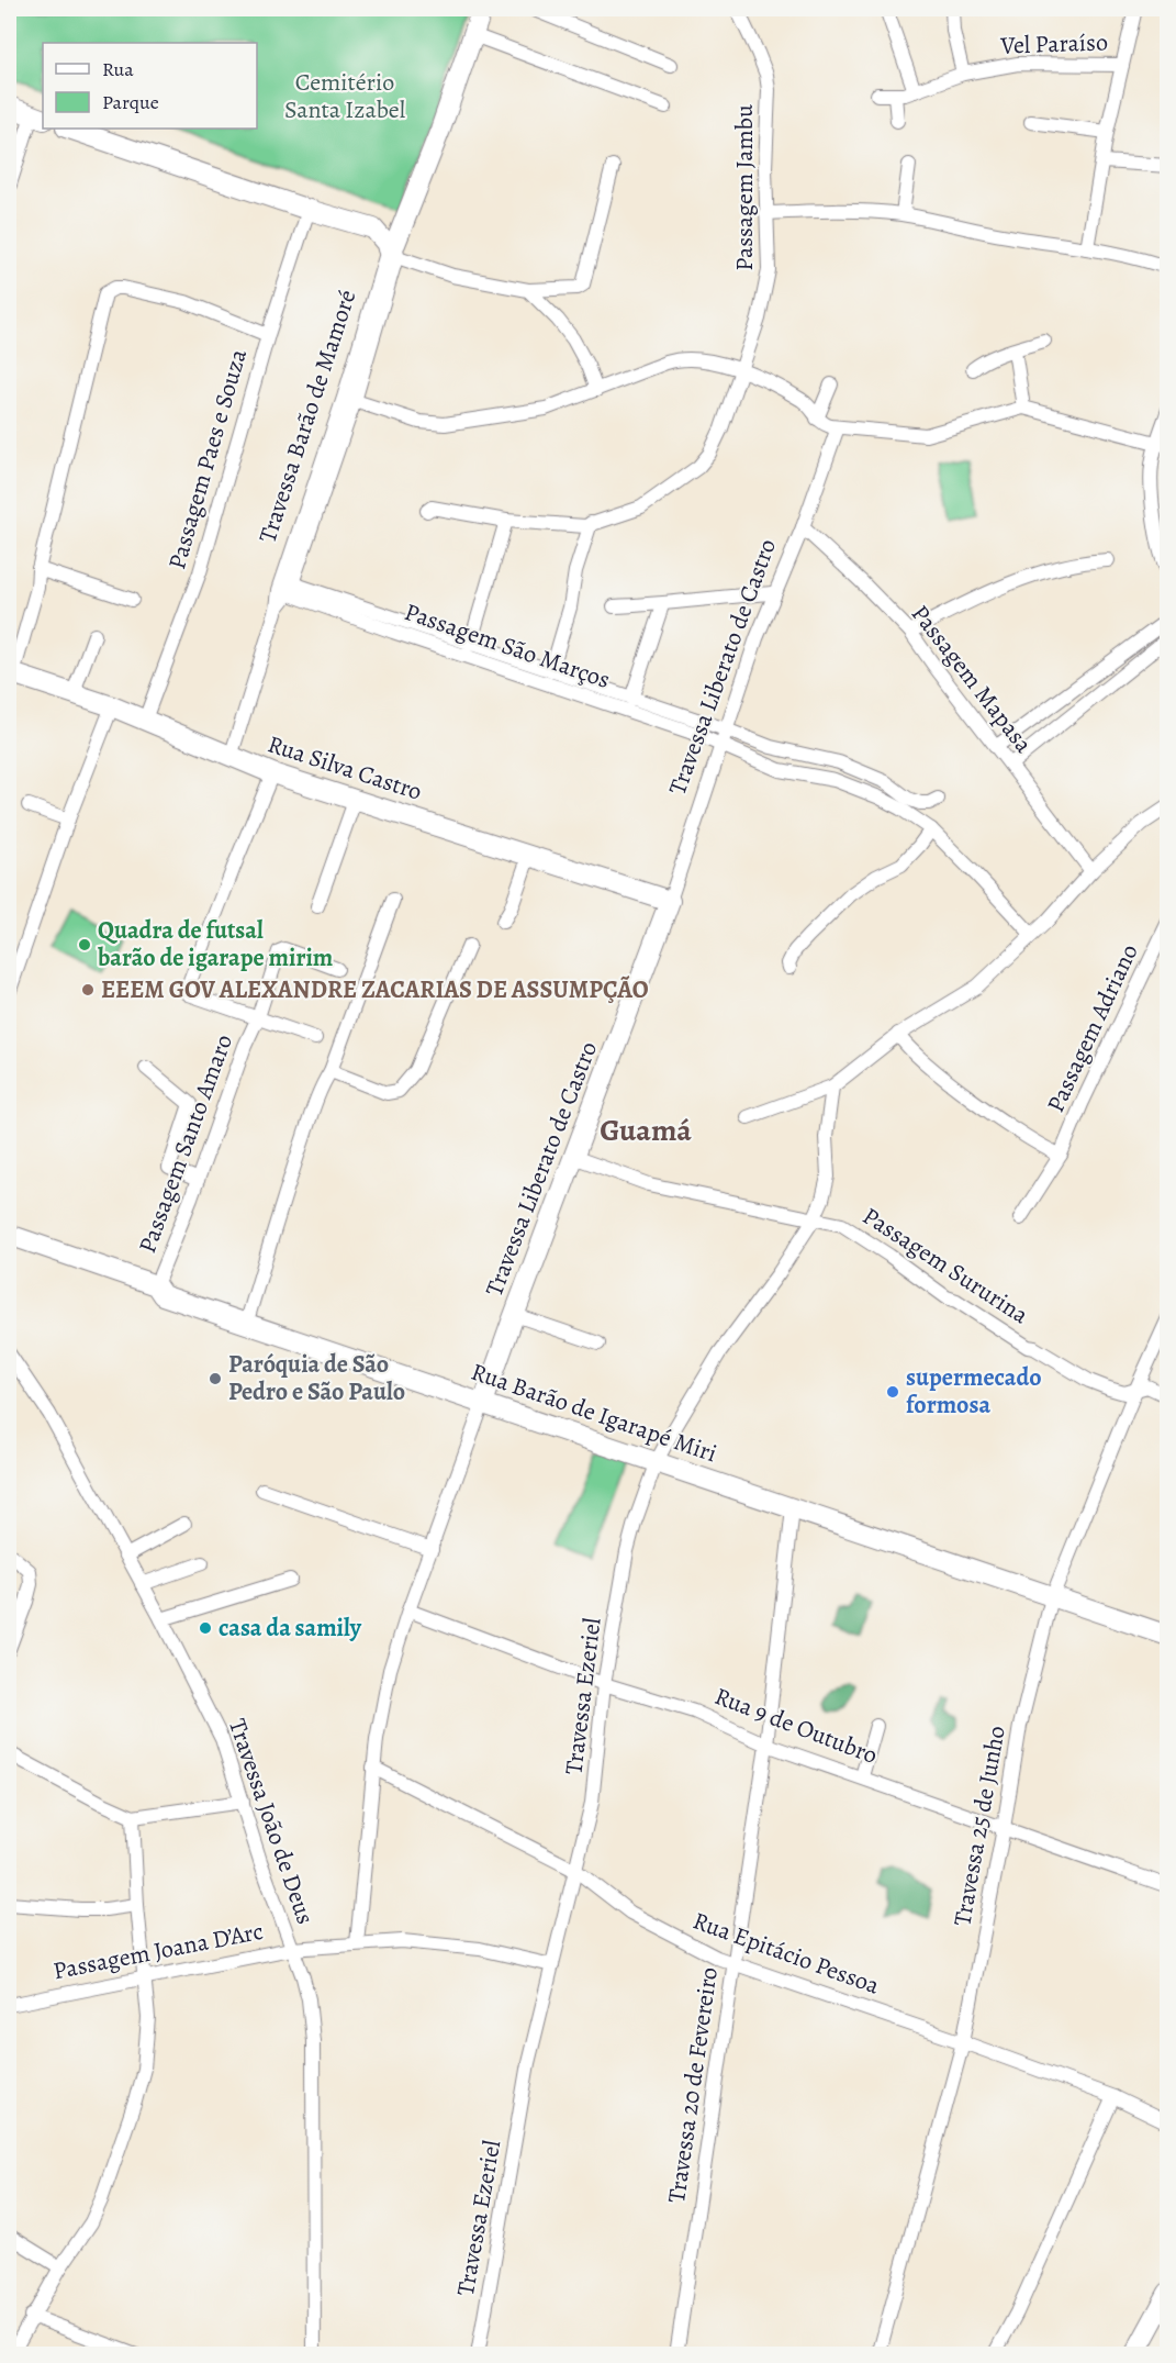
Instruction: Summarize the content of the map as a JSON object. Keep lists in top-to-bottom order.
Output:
{
  "streets": {
    "street": [
      "Vel Paraíso",
      "Passagem Jambu",
      "Travessa Barão de Mamoré",
      "Passagem Paes e Souza",
      "Passagem São Marços",
      "Travessa Liberato de Castro",
      "Passagem Mapasa",
      "Rua Silva Castro",
      "Passagem Adriano",
      "Passagem Santo Amaro",
      "Passagem Sururina",
      "Rua Barão de Igarapé Miri",
      "Travessa Ezeriel",
      "Rua 9 de Outubro",
      "Travessa João de Deus",
      "Travessa 25 de Junho",
      "Passagem Joana D’Arc",
      "Rua Epitácio Pessoa",
      "Travessa 20 de Fevereiro"
    ]
  },
  "crossings": [
    ["Travessa Barão de Mamoré", "Passagem São Marços"],
    ["Travessa Barão de Mamoré", "Rua Silva Castro"],
    ["Passagem Paes e Souza", "Rua Silva Castro"],
    ["Passagem São Marços", "Travessa Liberato de Castro"],
    ["Travessa Liberato de Castro", "Passagem Mapasa"],
    ["Travessa Liberato de Castro", "Rua Silva Castro"],
    ["Travessa Liberato de Castro", "Passagem Sururina"],
    ["Travessa Liberato de Castro", "Rua Barão de Igarapé Miri"],
    ["Travessa Liberato de Castro", "Rua 9 de Outubro"],
    ["Travessa Liberato de Castro", "Passagem Joana D’Arc"],
    ["Travessa Liberato de Castro", "Rua Epitácio Pessoa"],
    ["Rua Silva Castro", "Passagem Santo Amaro"],
    ["Passagem Santo Amaro", "Rua Barão de Igarapé Miri"],
    ["Passagem Sururina", "Travessa Ezeriel"],
    ["Passagem Sururina", "Travessa 25 de Junho"],
    ["Rua Barão de Igarapé Miri", "Travessa Ezeriel"],
    ["Rua Barão de Igarapé Miri", "Travessa 25 de Junho"],
    ["Rua Barão de Igarapé Miri", "Travessa 20 de Fevereiro"],
    ["Travessa Ezeriel", "Rua 9 de Outubro"],
    ["Travessa Ezeriel", "Passagem Joana D’Arc"],
    ["Travessa Ezeriel", "Rua Epitácio Pessoa"],
    ["Rua 9 de Outubro", "Travessa 25 de Junho"],
    ["Rua 9 de Outubro", "Travessa 20 de Fevereiro"],
    ["Travessa João de Deus", "Passagem Joana D’Arc"],
    ["Travessa 25 de Junho", "Rua Epitácio Pessoa"],
    ["Rua Epitácio Pessoa", "Travessa 20 de Fevereiro"]
  ],
  "districts": ["Guamá"],
  "parks": ["Cemitério Santa Izabel"],
  "places": [
    "Quadra de futsal barão de igarape mirim",
    "EEEM GOV ALEXANDRE ZACARIAS DE ASSUMPÇÃO",
    "Paróquia de São Pedro e São Paulo",
    "supermecado formosa",
    "casa da samily"
  ],
  "legend": ["Rua", "Parque"]
}
